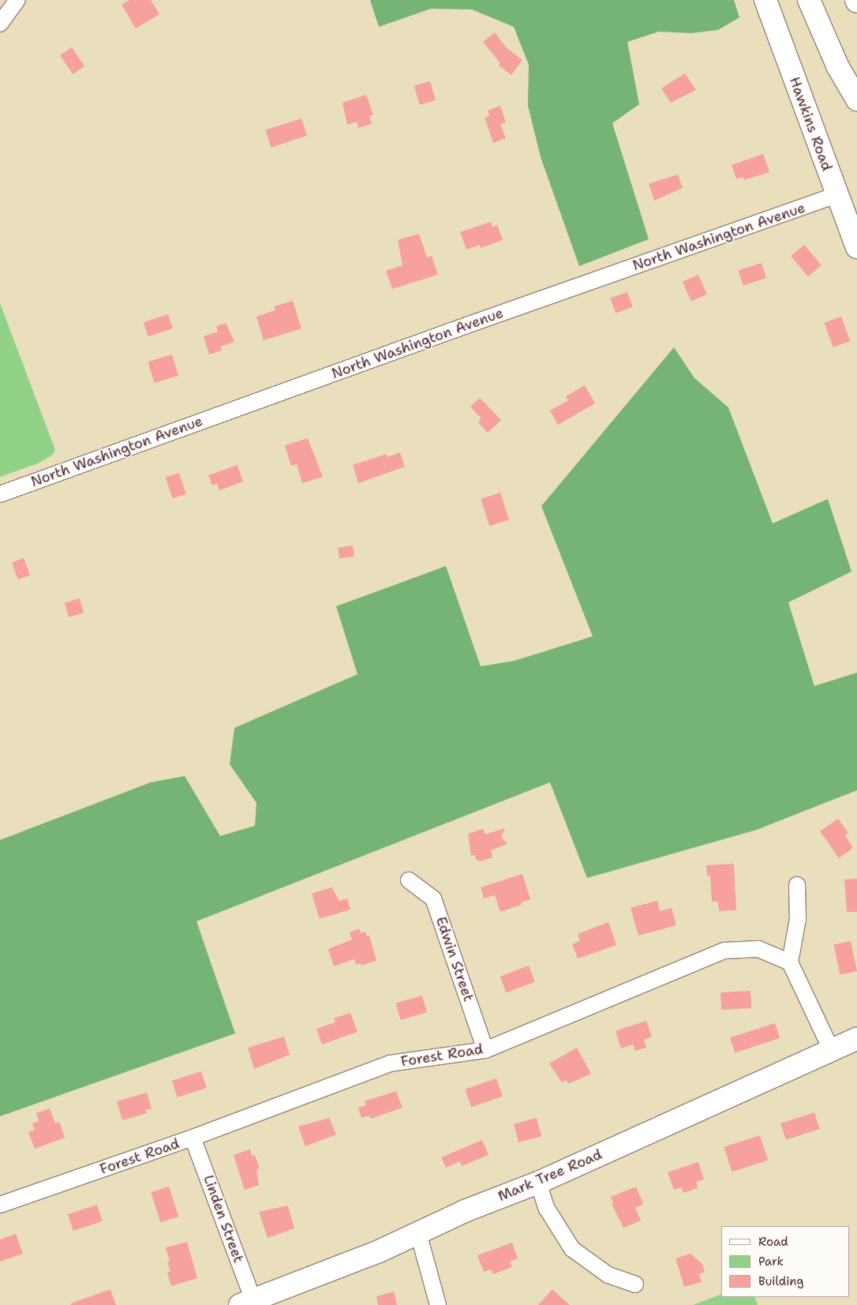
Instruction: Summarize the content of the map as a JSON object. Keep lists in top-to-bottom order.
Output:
{
  "streets": {
    "main road": ["Hawkins Road", "Mark Tree Road"],
    "street": [
      "North Washington Avenue",
      "Edwin Street",
      "Forest Road",
      "Linden Street"
    ]
  },
  "crossings": [
    ["Hawkins Road", "North Washington Avenue"],
    ["Edwin Street", "Forest Road"],
    ["Forest Road", "Linden Street"],
    ["Mark Tree Road", "Linden Street"]
  ],
  "legend": ["Road", "Park", "Building"]
}
